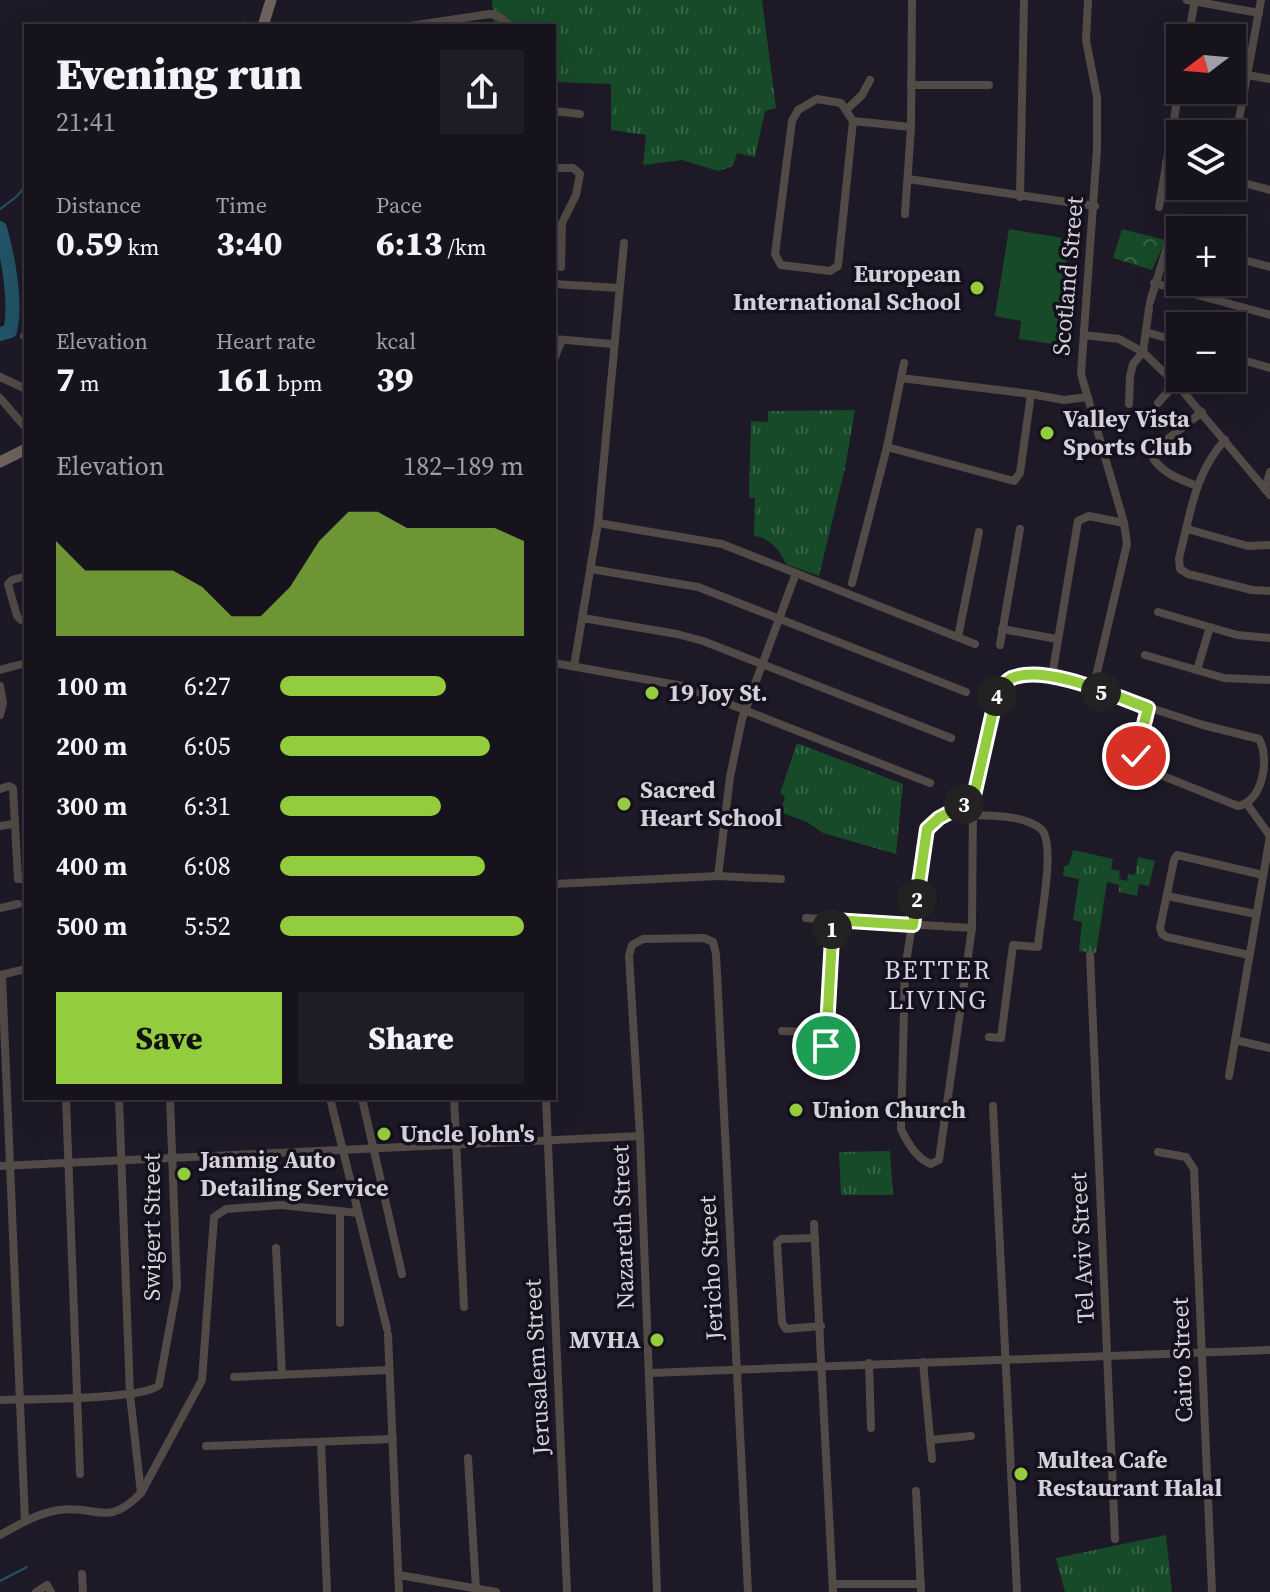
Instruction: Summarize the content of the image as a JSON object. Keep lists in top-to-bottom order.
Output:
{
  "streets": {
    "street": [
      "Scotland Street",
      "Swigert Street",
      "Nazareth Street",
      "Tel Aviv Street",
      "Jericho Street",
      "Cairo Street",
      "Jerusalem Street"
    ]
  },
  "crossings": [
    ["Nazareth Street", "Jericho Street"]
  ],
  "districts": ["BETTER LIVING"],
  "places": [
    "European International School",
    "Valley Vista Sports Club",
    "19 Joy St.",
    "Sacred Heart School",
    "Union Church",
    "Uncle John's",
    "Janmig Auto Detailing Service",
    "MVHA",
    "Multea Cafe Restaurant Halal"
  ],
  "north": "left",
  "page": {
    "map_buttons": ["+", "−"],
    "heading": ["Evening run", "21:41"],
    "stats": [
      ["Distance", "0.59 km"],
      ["Time", "3:40"],
      ["Pace", "6:13 /km"],
      ["Elevation", "7 m"],
      ["Heart rate", "161 bpm"],
      ["kcal", "39"]
    ],
    "chart": ["Elevation", "182–189 m"],
    "list": [
      {
        "name": "100 m",
        "note": "6:27"
      },
      {
        "name": "200 m",
        "note": "6:05"
      },
      {
        "name": "300 m",
        "note": "6:31"
      },
      {
        "name": "400 m",
        "note": "6:08"
      },
      {
        "name": "500 m",
        "note": "5:52"
      }
    ],
    "pins": [
      "5",
      "4",
      "3",
      "2",
      "1"
    ],
    "buttons": ["Save", "Share"]
  }
}
